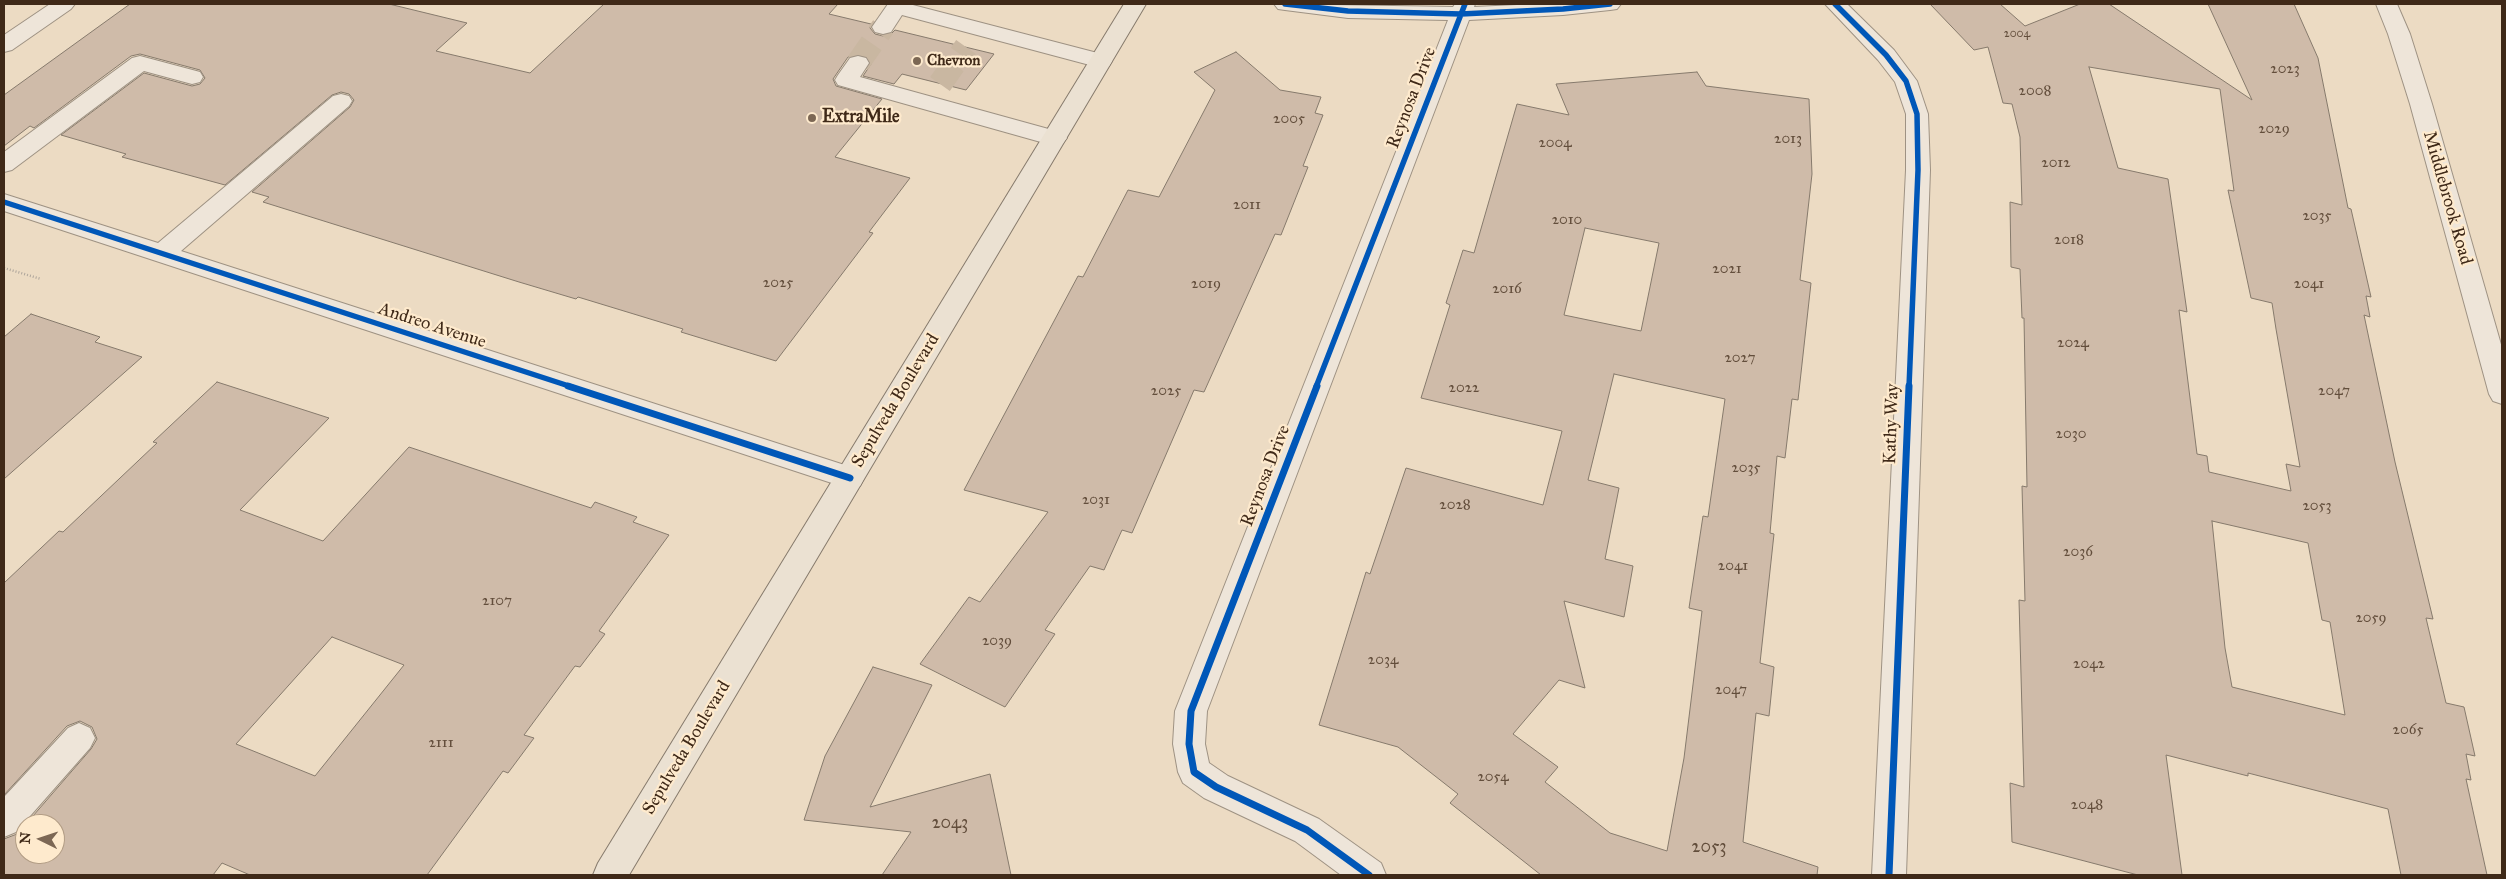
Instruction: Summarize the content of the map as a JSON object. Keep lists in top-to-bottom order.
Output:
{
  "streets": {
    "main road": ["Sepulveda Boulevard"],
    "street": [
      "Reynosa Drive",
      "Middlebrook Road",
      "Andreo Avenue",
      "Kathy Way"
    ]
  },
  "crossings": [
    ["Andreo Avenue", "Sepulveda Boulevard"]
  ],
  "places": ["Chevron", "ExtraMile"],
  "house_numbers": [
    "2004",
    "2023",
    "2008",
    "2005",
    "2029",
    "2013",
    "2004",
    "2012",
    "2011",
    "2035",
    "2010",
    "2018",
    "2021",
    "2025",
    "2019",
    "2041",
    "2016",
    "2024",
    "2027",
    "2022",
    "2025",
    "2047",
    "2030",
    "2035",
    "2031",
    "2028",
    "2053",
    "2036",
    "2041",
    "2107",
    "2059",
    "2039",
    "2034",
    "2042",
    "2047",
    "2065",
    "2111",
    "2054",
    "2048",
    "2043",
    "2053"
  ],
  "north": "left"
}
